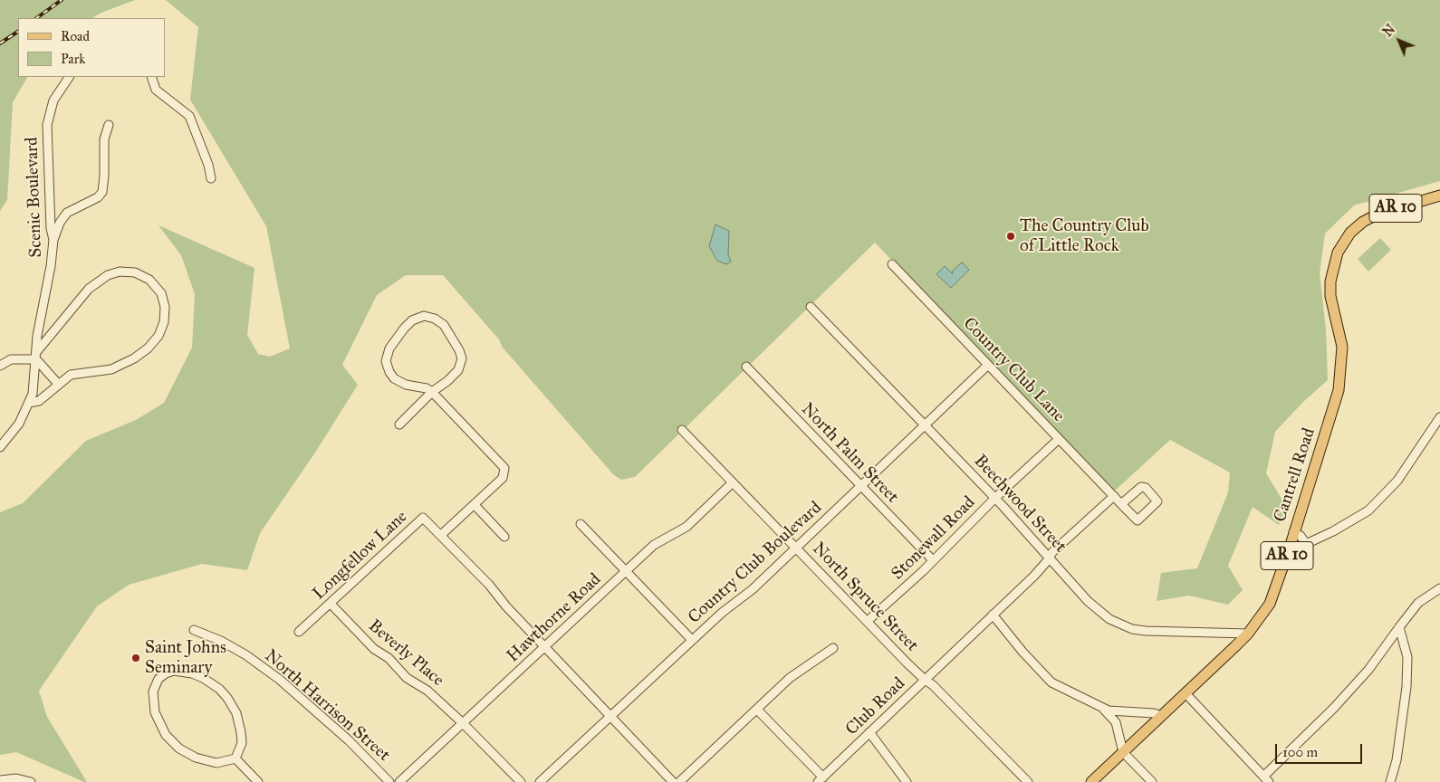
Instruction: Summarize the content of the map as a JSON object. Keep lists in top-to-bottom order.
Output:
{
  "streets": {
    "main road": ["AR 10", "Cantrell Road"],
    "street": [
      "Scenic Boulevard",
      "Country Club Lane",
      "North Palm Street",
      "Beechwood Street",
      "Stonewall Road",
      "Longfellow Lane",
      "Country Club Boulevard",
      "North Spruce Street",
      "Hawthorne Road",
      "Beverly Place",
      "North Harrison Street",
      "Club Road"
    ]
  },
  "crossings": [
    ["Country Club Lane", "Stonewall Road"],
    ["Country Club Lane", "Country Club Boulevard"],
    ["North Palm Street", "Stonewall Road"],
    ["North Palm Street", "Country Club Boulevard"],
    ["Cantrell Road", "Beechwood Street"],
    ["Beechwood Street", "Stonewall Road"],
    ["Beechwood Street", "Country Club Boulevard"],
    ["Beechwood Street", "Club Road"],
    ["Stonewall Road", "North Spruce Street"],
    ["Longfellow Lane", "Beverly Place"],
    ["Country Club Boulevard", "North Spruce Street"],
    ["North Spruce Street", "Hawthorne Road"],
    ["North Spruce Street", "Club Road"],
    ["Hawthorne Road", "Beverly Place"]
  ],
  "places": ["The Country Club of Little Rock", "Saint Johns Seminary"],
  "legend": ["Road", "Park"],
  "scale_bar": "100 m",
  "north": "top left"
}
